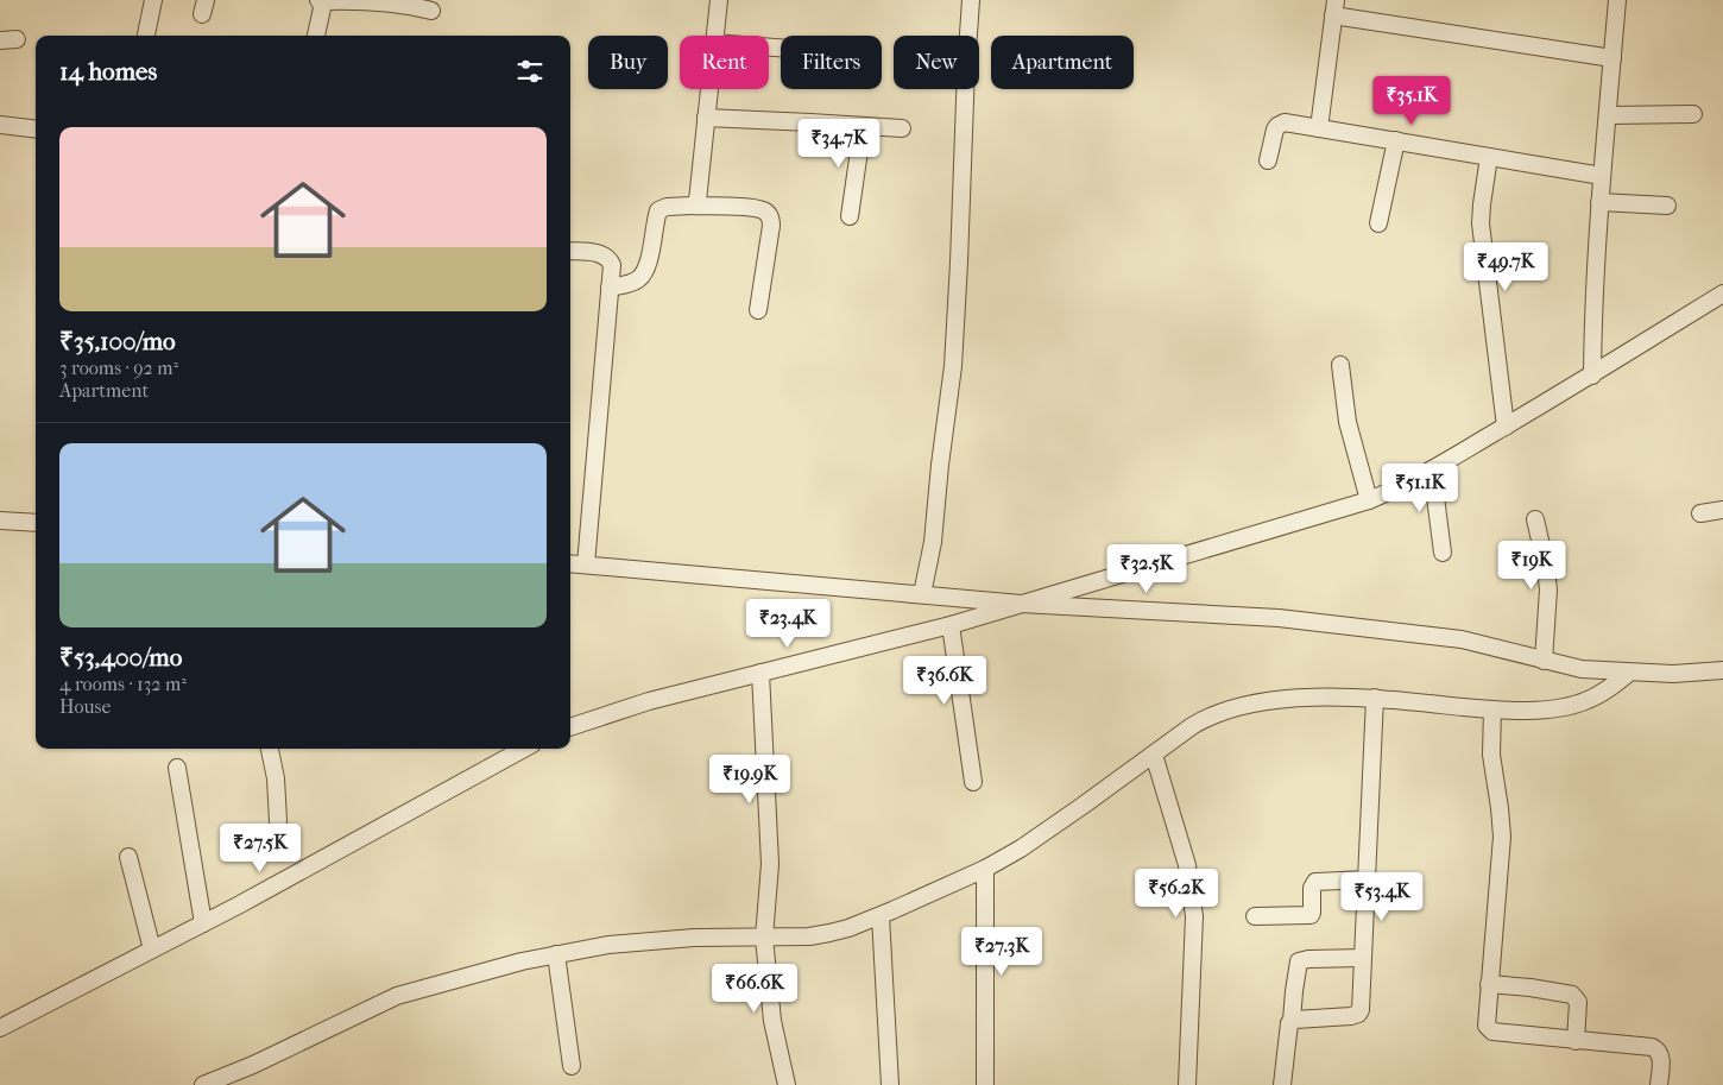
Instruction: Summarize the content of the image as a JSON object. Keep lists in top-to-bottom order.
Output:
{
  "page": {
    "chip": [
      "Buy",
      "Rent",
      "Filters",
      "New",
      "Apartment"
    ],
    "heading": "14 homes",
    "price": [
      "₹35.1K",
      "₹34.7K",
      "₹49.7K",
      "₹51.1K",
      "₹19K",
      "₹32.5K",
      "₹23.4K",
      "₹36.6K",
      "₹19.9K",
      "₹27.5K",
      "₹56.2K",
      "₹53.4K",
      "₹27.3K",
      "₹66.6K"
    ],
    "list": [
      {
        "name": "₹35,100/mo",
        "note": "3 rooms · 92 m² · Apartment"
      },
      {
        "name": "₹53,400/mo",
        "note": "4 rooms · 132 m² · House"
      }
    ]
  }
}
